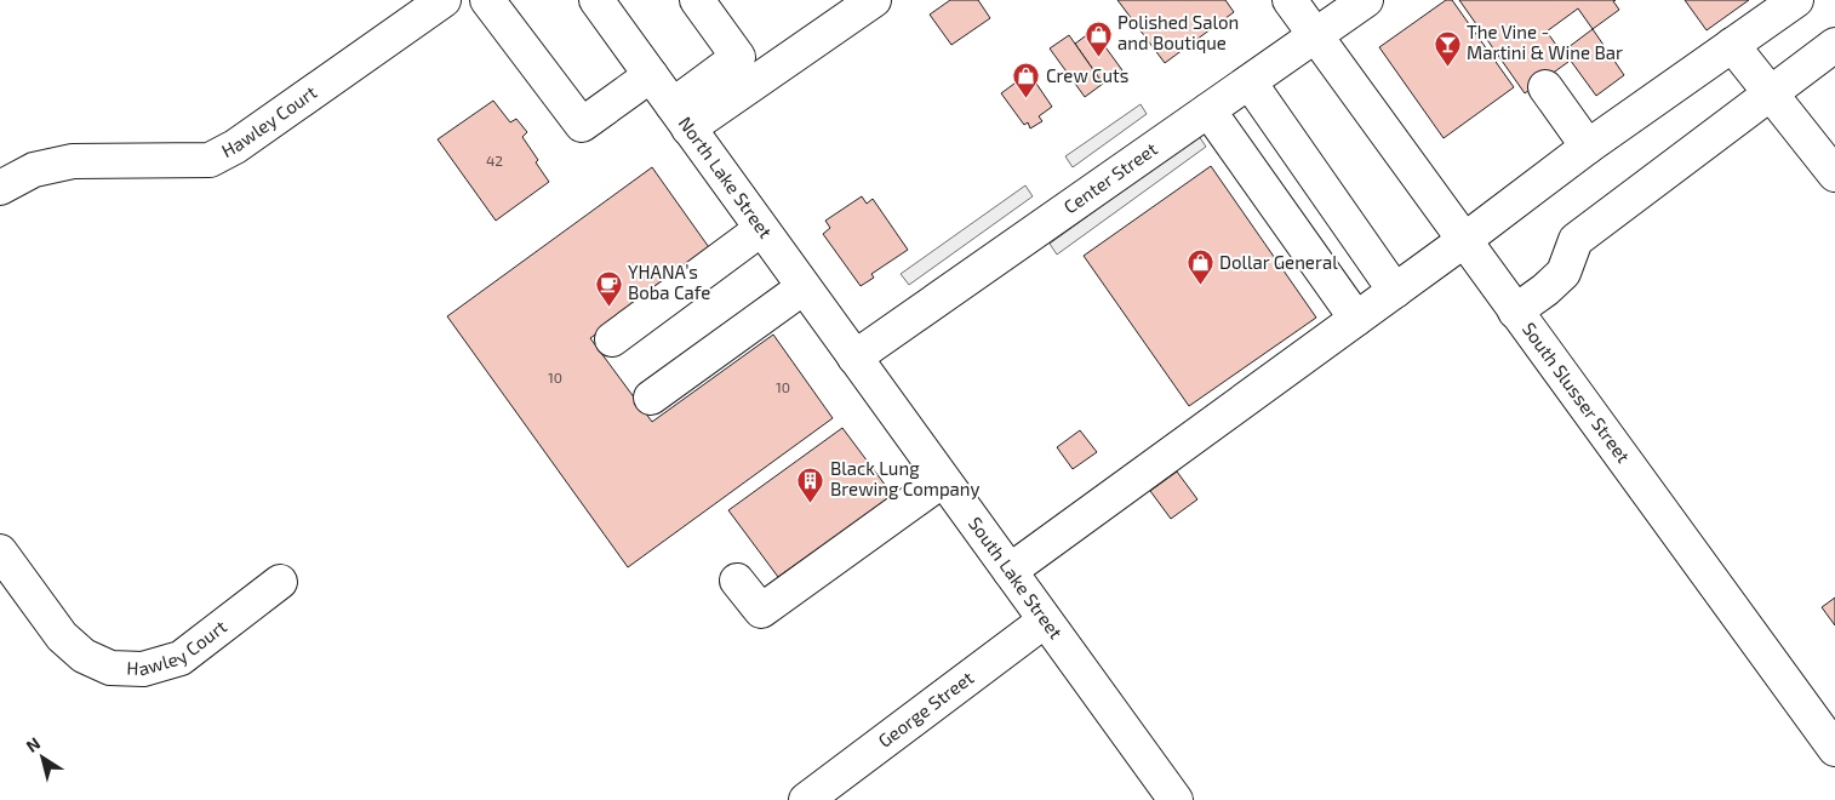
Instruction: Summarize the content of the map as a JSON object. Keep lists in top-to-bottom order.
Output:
{
  "streets": {
    "street": [
      "Hawley Court",
      "North Lake Street",
      "Center Street",
      "South Slusser Street",
      "South Lake Street",
      "George Street"
    ]
  },
  "crossings": [
    ["North Lake Street", "Center Street"],
    ["North Lake Street", "South Lake Street"],
    ["Center Street", "South Slusser Street"],
    ["Center Street", "South Lake Street"],
    ["South Lake Street", "George Street"]
  ],
  "places": {
    "shop": ["Polished Salon and Boutique", "Crew Cuts", "Dollar General"],
    "bar": ["The Vine - Martini & Wine Bar"],
    "cafe": ["YHANA’s Boba Cafe"],
    "building": ["Black Lung Brewing Company"]
  },
  "house_numbers": ["42", "10", "10"],
  "north": "top left"
}
